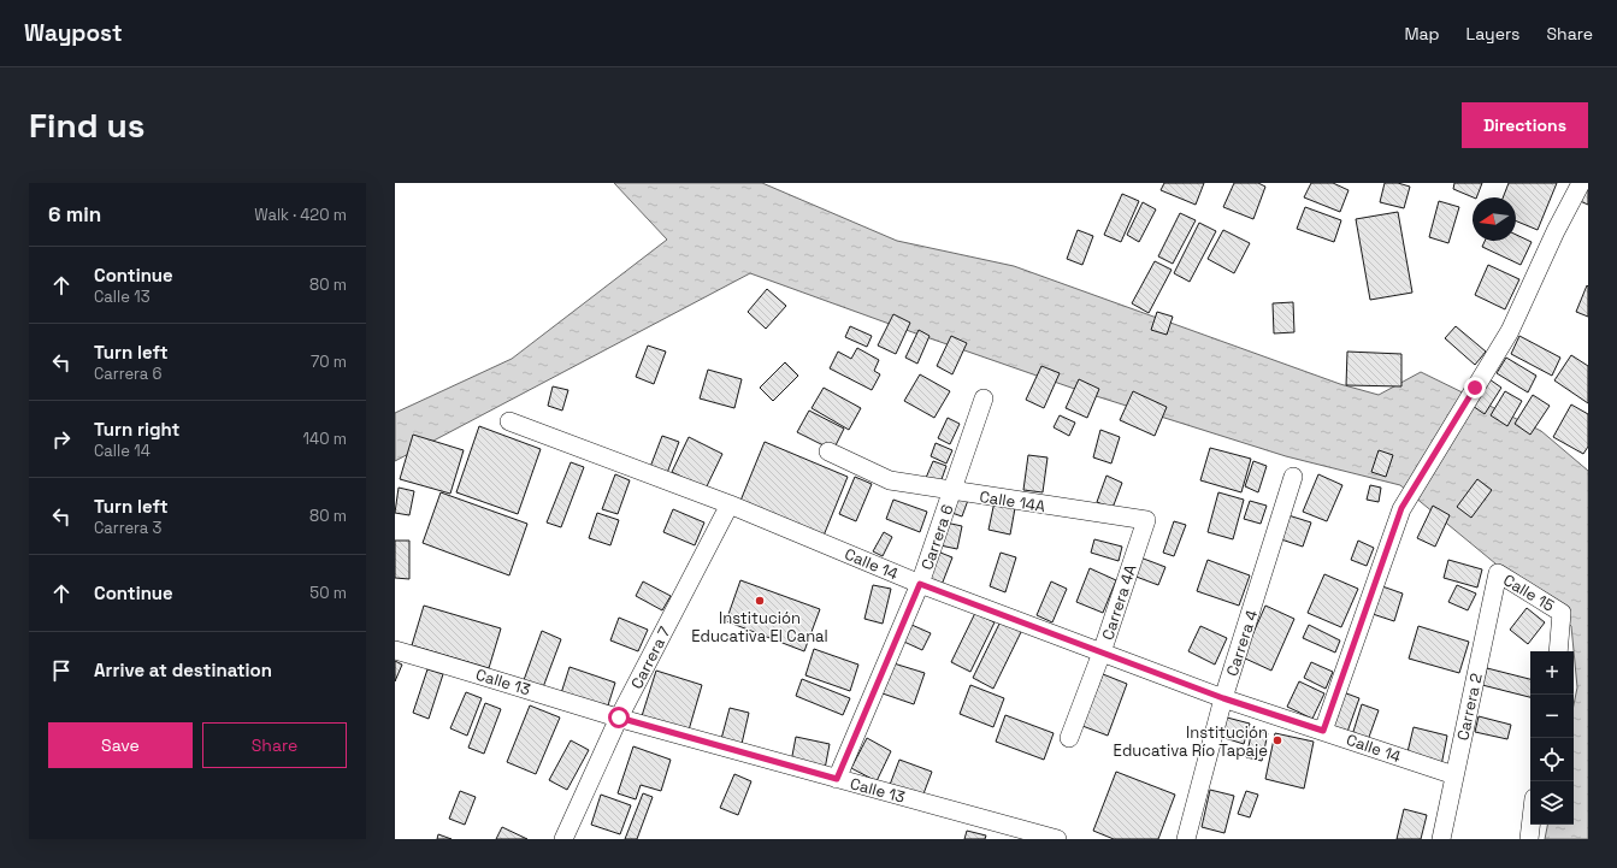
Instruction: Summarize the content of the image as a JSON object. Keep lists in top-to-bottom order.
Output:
{
  "streets": {
    "street": [
      "Calle 14A",
      "Carrera 6",
      "Calle 14",
      "Calle 15",
      "Carrera 4A",
      "Carrera 4",
      "Carrera 7",
      "Calle 13",
      "Carrera 2"
    ]
  },
  "crossings": [
    ["Calle 14A", "Carrera 6"],
    ["Calle 14A", "Carrera 4A"],
    ["Carrera 6", "Calle 14"],
    ["Carrera 6", "Calle 13"],
    ["Calle 14", "Carrera 4A"],
    ["Calle 14", "Carrera 4"],
    ["Calle 14", "Carrera 7"],
    ["Calle 14", "Carrera 2"],
    ["Calle 15", "Carrera 2"],
    ["Carrera 7", "Calle 13"]
  ],
  "places": ["Institución Educativa El Canal", "Institución Educativa Río Tapaje"],
  "north": "left",
  "page": {
    "header": "Waypost",
    "nav": ["Map", "Layers", "Share"],
    "buttons": [
      "Directions",
      ["Save", "Share"]
    ],
    "title": "Find us",
    "heading": ["6 min", "Walk · 420 m"],
    "list": [
      ["Continue", "Calle 13", "80 m"],
      ["Turn left", "Carrera 6", "70 m"],
      ["Turn right", "Calle 14", "140 m"],
      ["Turn left", "Carrera 3", "80 m"],
      ["Continue", "50 m"],
      "Arrive at destination"
    ],
    "map_buttons": ["+", "−"]
  }
}
